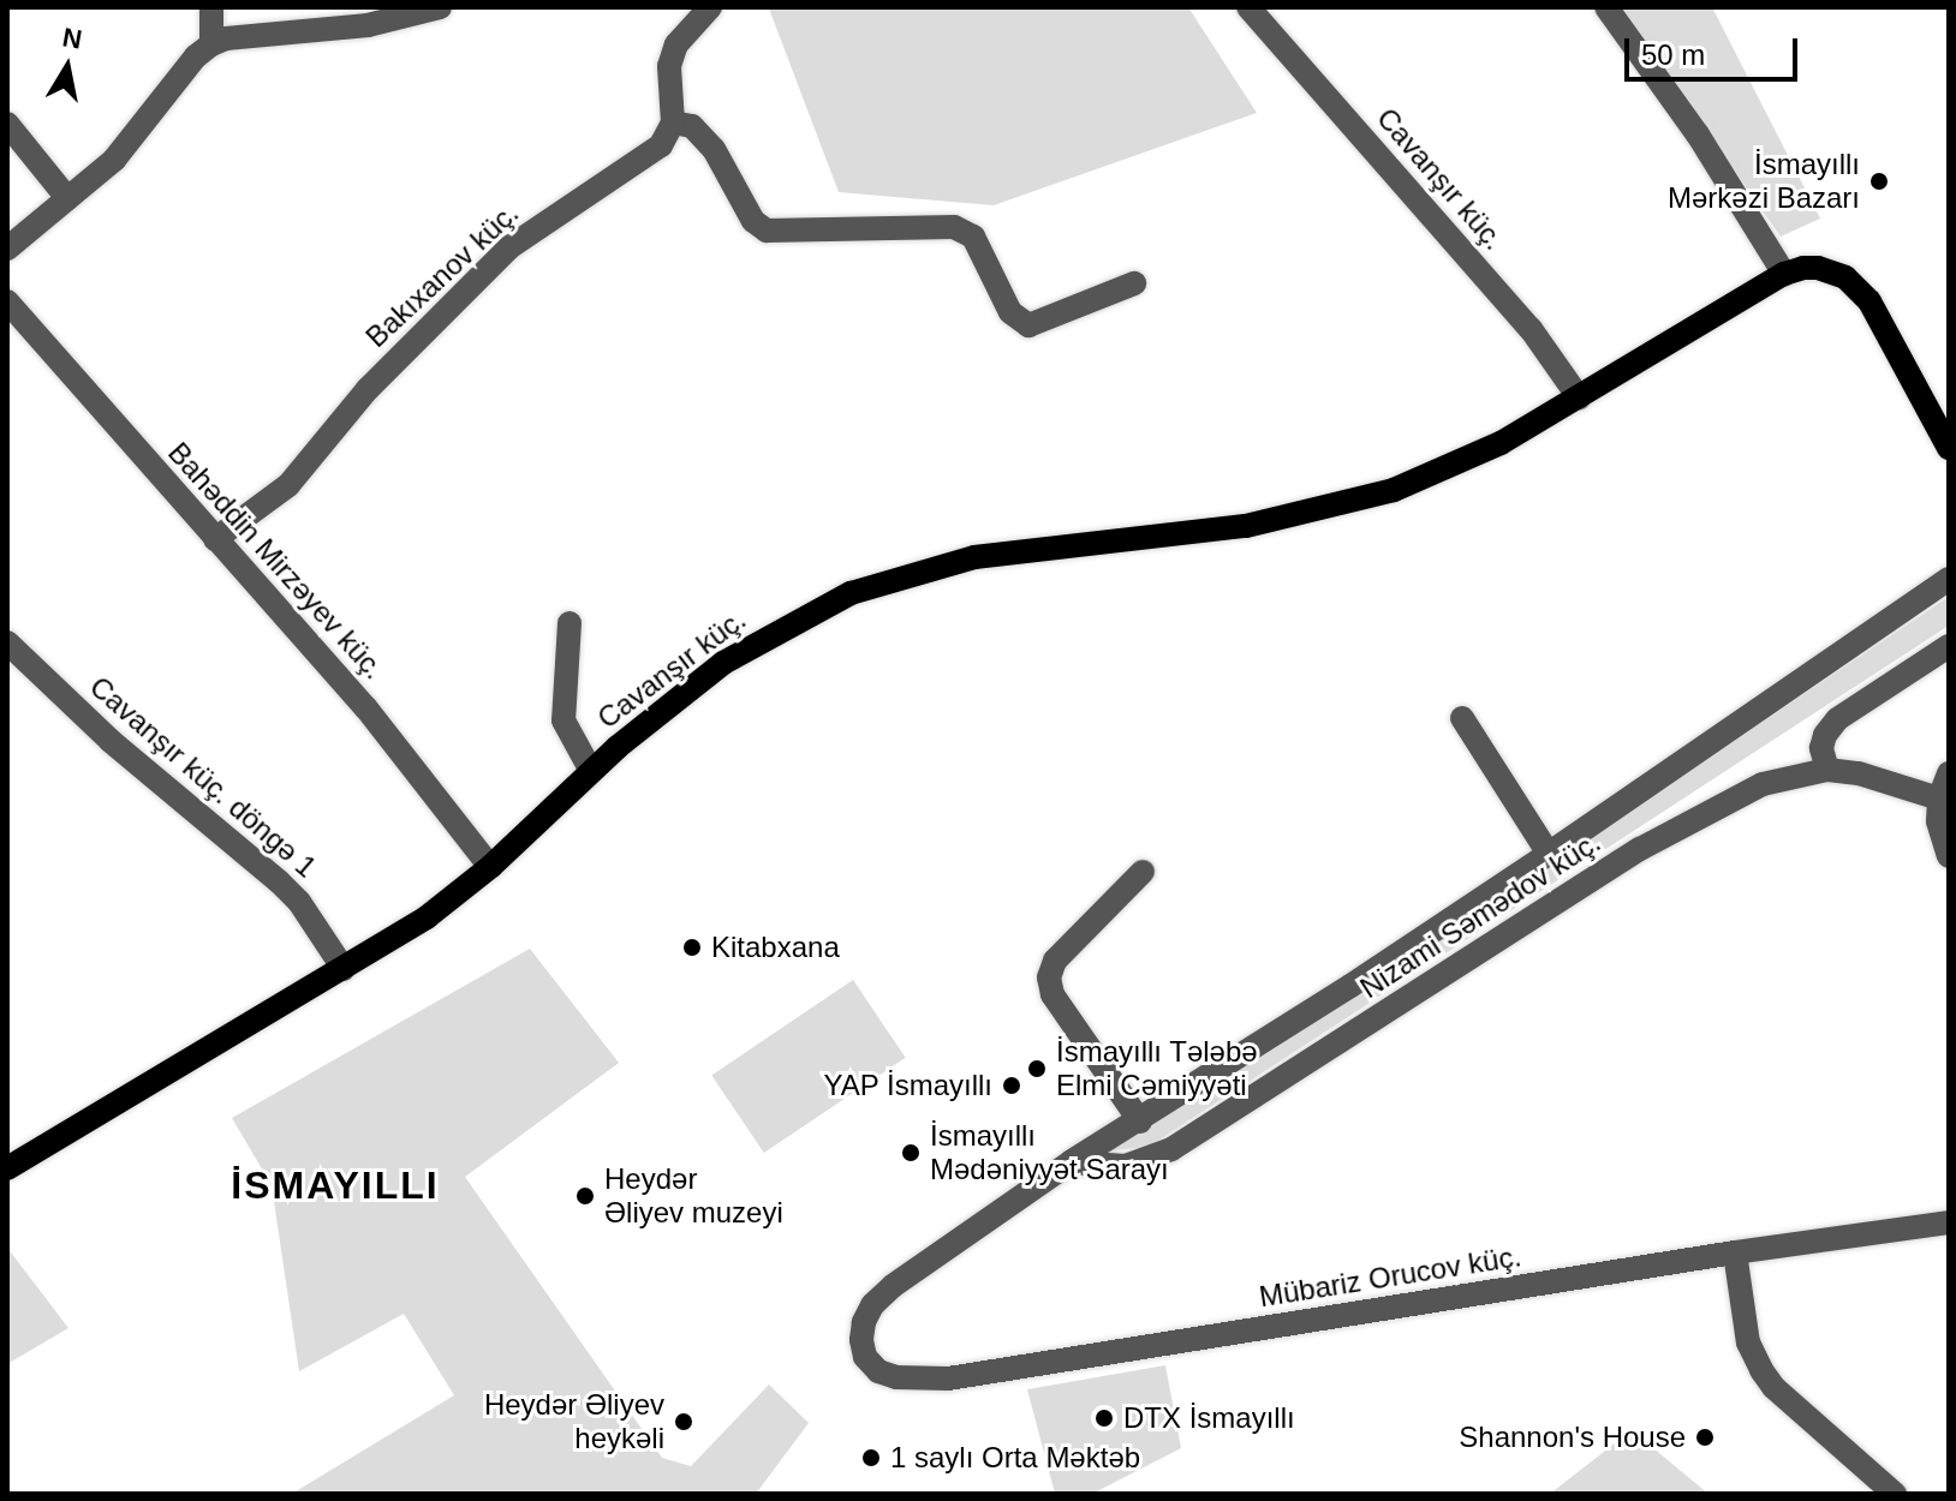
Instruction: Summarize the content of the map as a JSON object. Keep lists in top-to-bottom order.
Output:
{
  "streets": {
    "main road": ["Cavanşır küç."],
    "street": [
      "Bakıxanov küç.",
      "Bahəddin Mirzəyev küç.",
      "Cavanşır küç. döngə 1",
      "Nizami Səmədov küç.",
      "Mübariz Orucov küç."
    ]
  },
  "crossings": [
    ["Cavanşır küç.", "Bahəddin Mirzəyev küç."],
    ["Cavanşır küç.", "Cavanşır küç. döngə 1"],
    ["Bakıxanov küç.", "Bahəddin Mirzəyev küç."],
    ["Nizami Səmədov küç.", "Mübariz Orucov küç."]
  ],
  "districts": ["İSMAYILLI"],
  "places": [
    "İsmayıllı Mərkəzi Bazarı",
    "Kitabxana",
    "İsmayıllı Tələbə Elmi Cəmiyyəti",
    "YAP İsmayıllı",
    "İsmayıllı Mədəniyyət Sarayı",
    "Heydər Əliyev muzeyi",
    "DTX İsmayıllı",
    "Heydər Əliyev heykəli",
    "Shannon's House",
    "1 saylı Orta Məktəb"
  ],
  "scale_bar": "50 m",
  "north": "top"
}
